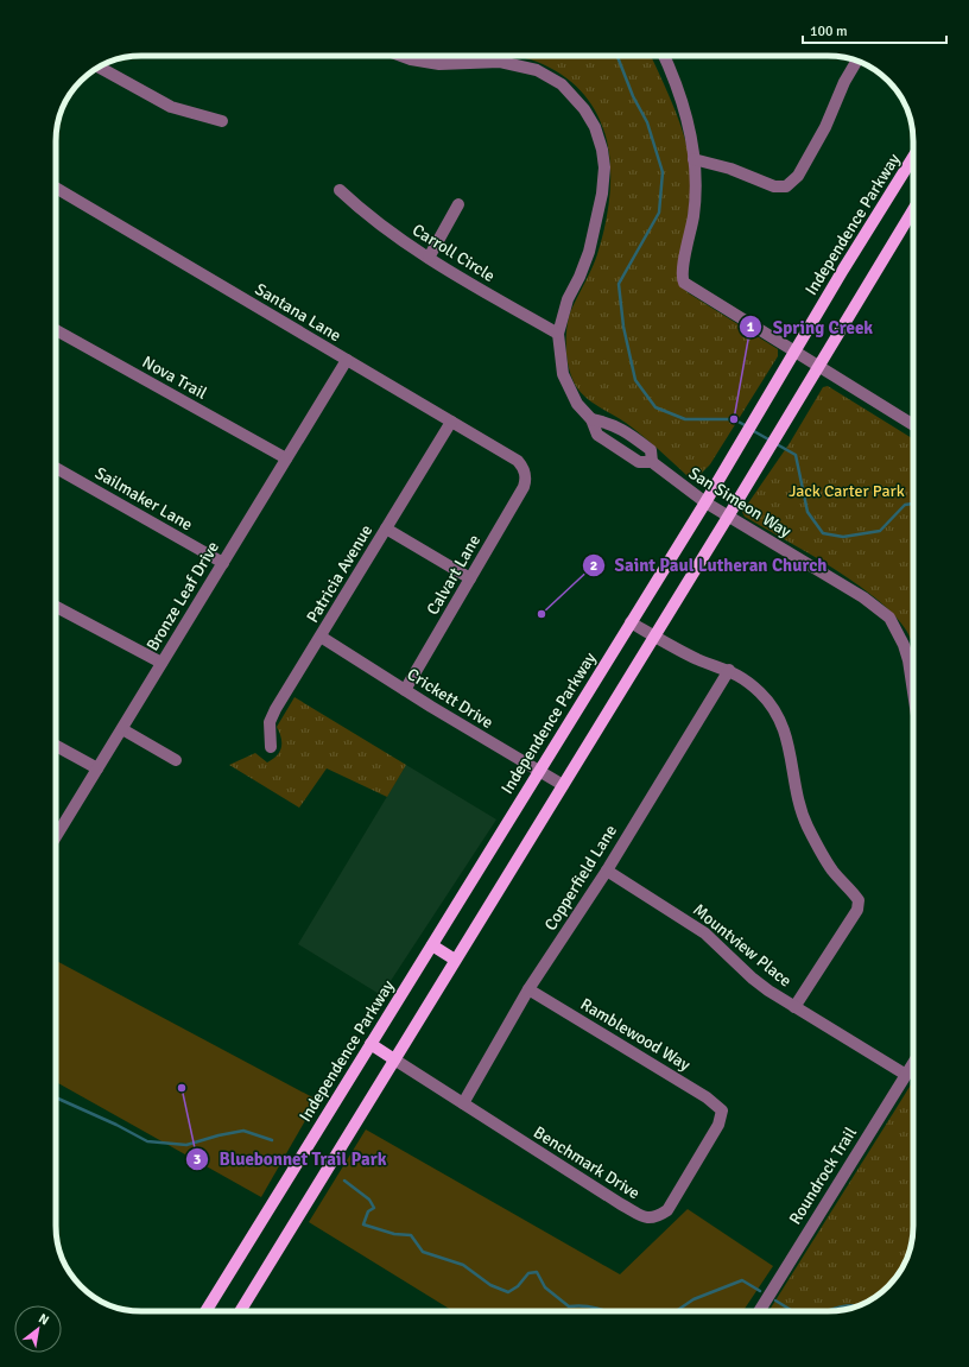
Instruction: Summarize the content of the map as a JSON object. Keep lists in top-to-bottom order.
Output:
{
  "streets": {
    "main road": ["Independence Parkway"],
    "street": [
      "Carroll Circle",
      "Santana Lane",
      "Nova Trail",
      "Sailmaker Lane",
      "San Simeon Way",
      "Patricia Avenue",
      "Calvart Lane",
      "Bronze Leaf Drive",
      "Crickett Drive",
      "Copperfield Lane",
      "Mountview Place",
      "Ramblewood Way",
      "Benchmark Drive",
      "Roundrock Trail"
    ]
  },
  "crossings": [
    ["Independence Parkway", "San Simeon Way"],
    ["Independence Parkway", "Crickett Drive"],
    ["Carroll Circle", "San Simeon Way"],
    ["Santana Lane", "Patricia Avenue"],
    ["Santana Lane", "Calvart Lane"],
    ["Santana Lane", "Bronze Leaf Drive"],
    ["Nova Trail", "Bronze Leaf Drive"],
    ["Sailmaker Lane", "Bronze Leaf Drive"],
    ["Patricia Avenue", "Crickett Drive"],
    ["Calvart Lane", "Crickett Drive"],
    ["Copperfield Lane", "Mountview Place"],
    ["Copperfield Lane", "Ramblewood Way"],
    ["Copperfield Lane", "Benchmark Drive"],
    ["Mountview Place", "Roundrock Trail"],
    ["Ramblewood Way", "Benchmark Drive"]
  ],
  "parks": ["Jack Carter Park"],
  "places": ["Spring Creek", "Saint Paul Lutheran Church", "Bluebonnet Trail Park"],
  "scale_bar": "100 m",
  "north": "top right"
}
